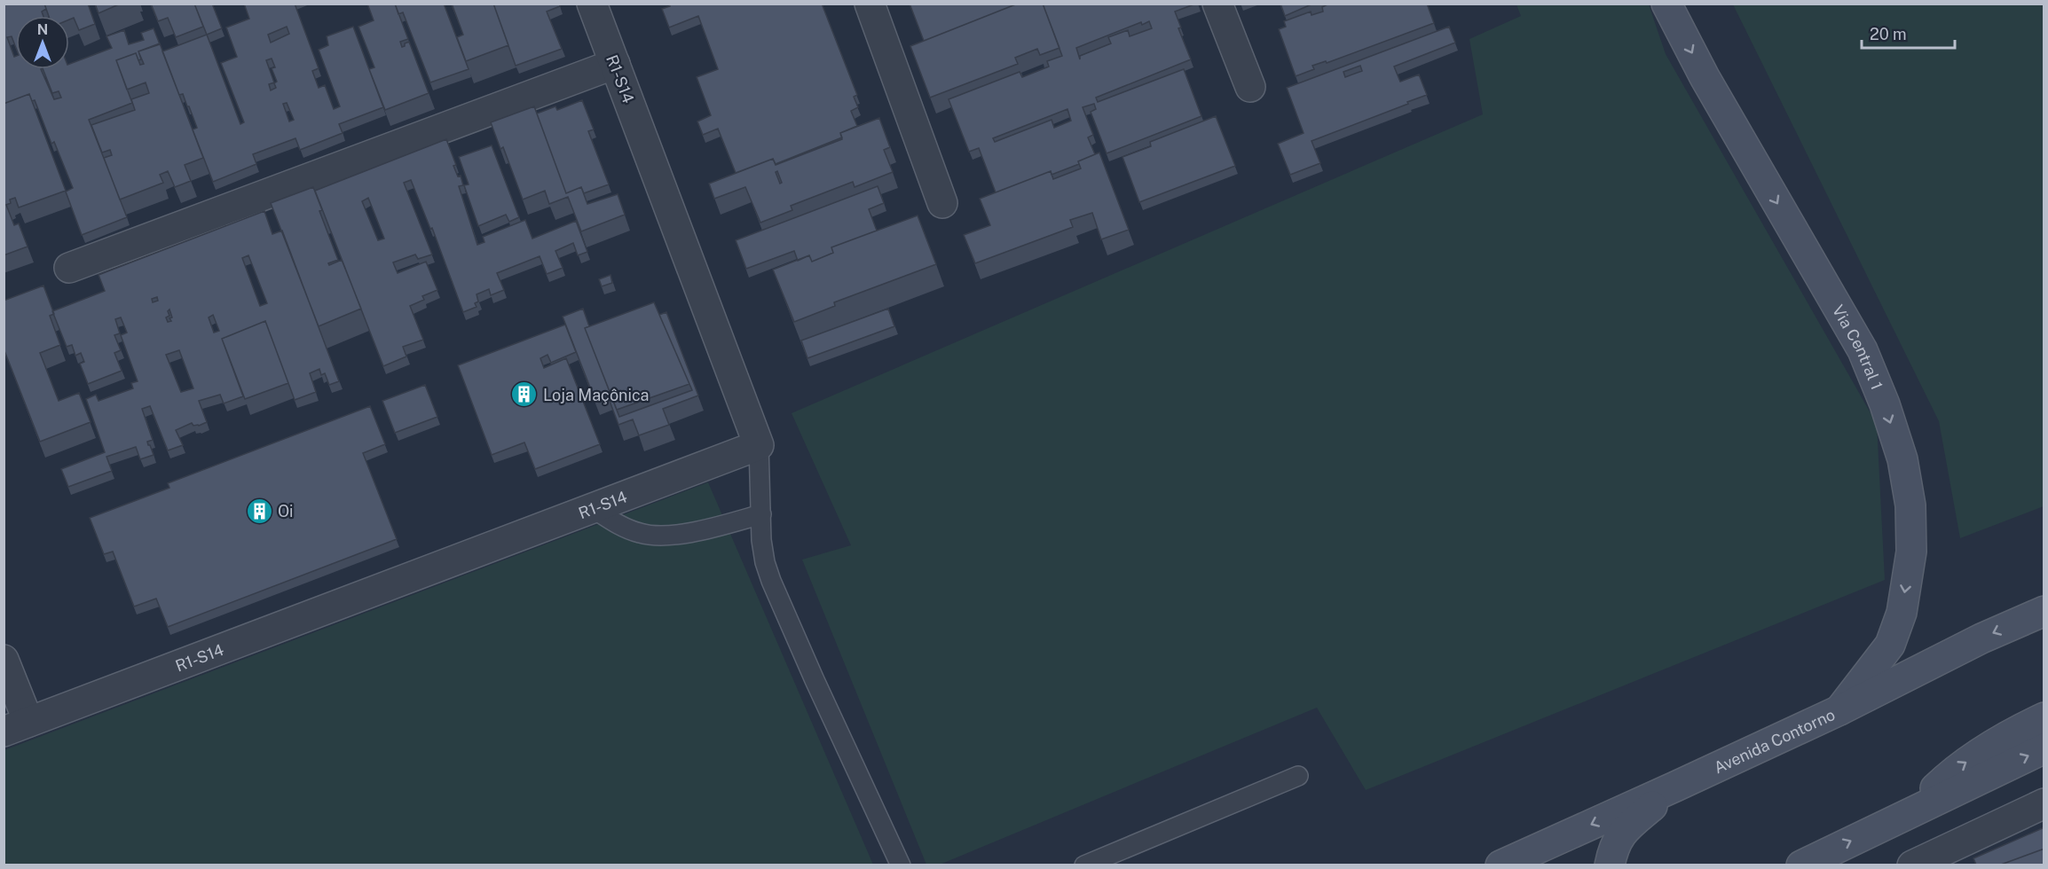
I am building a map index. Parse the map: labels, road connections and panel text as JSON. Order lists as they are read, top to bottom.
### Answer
{
  "streets": {
    "main road": ["Via Central 1", "Avenida Contorno"],
    "street": ["R1-S14"]
  },
  "crossings": [
    ["Via Central 1", "Avenida Contorno"]
  ],
  "one_way": ["Via Central 1"],
  "places": {
    "building": ["Loja Maçônica", "Oi"]
  },
  "scale_bar": "20 m",
  "north": "top"
}
